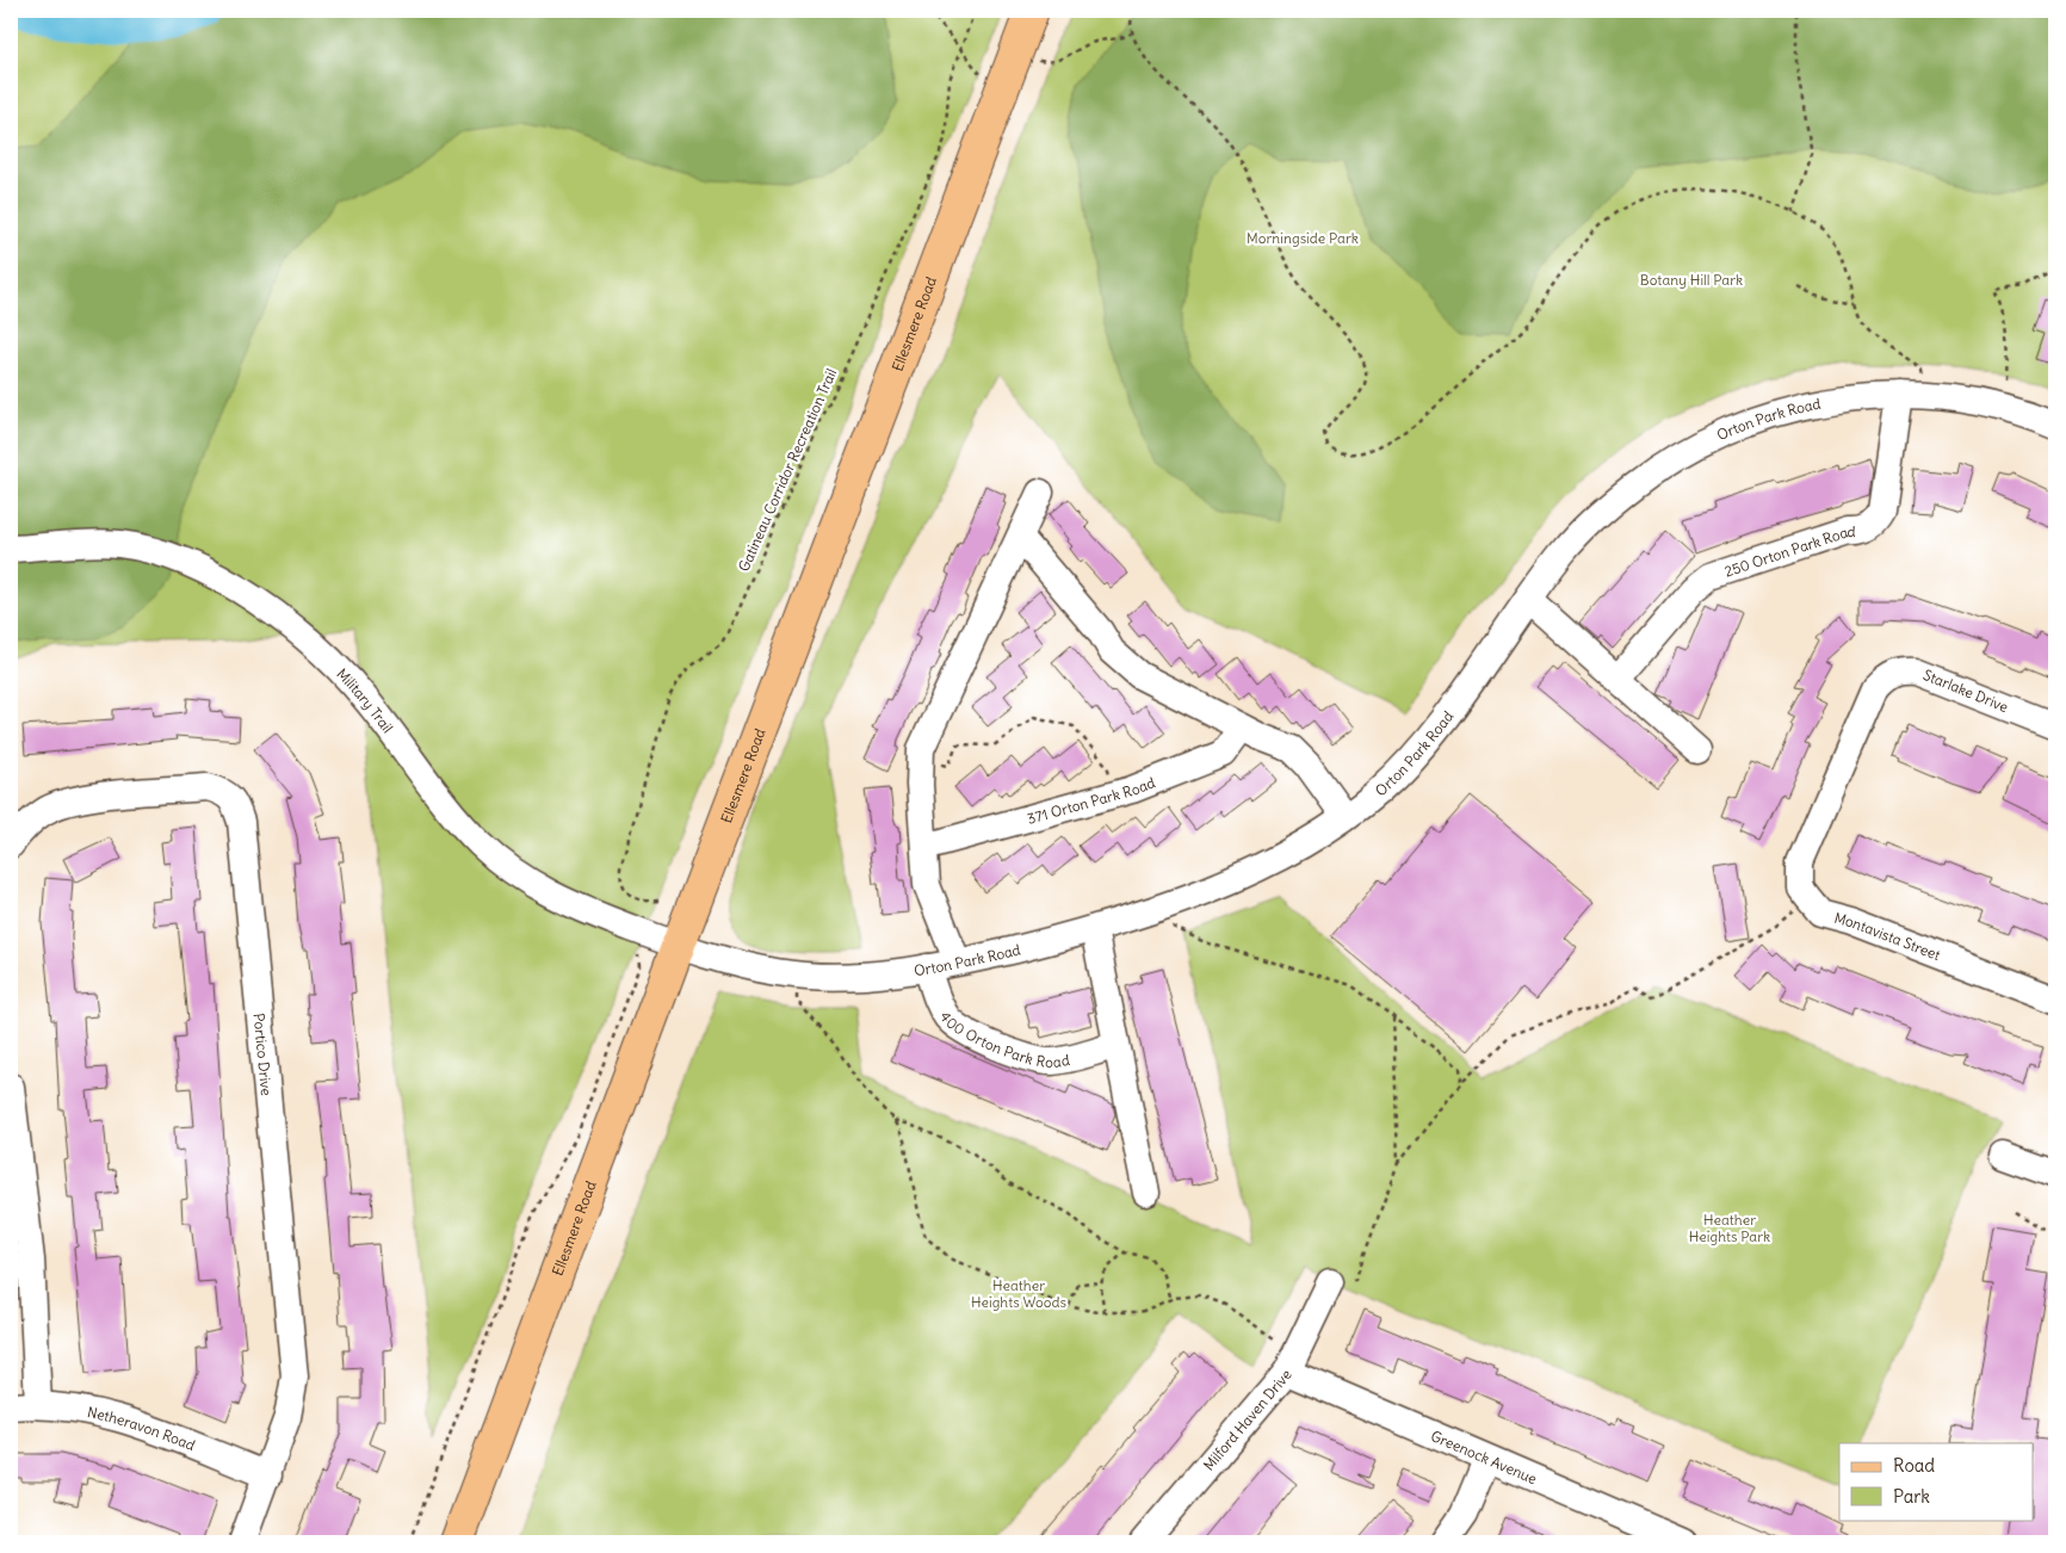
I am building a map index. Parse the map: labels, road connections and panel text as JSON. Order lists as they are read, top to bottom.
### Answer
{
  "streets": {
    "main road": ["Ellesmere Road"],
    "street": [
      "Orton Park Road",
      "250 Orton Park Road",
      "Starlake Drive",
      "Military Trail",
      "371 Orton Park Road",
      "Montavista Street",
      "400 Orton Park Road",
      "Portico Drive",
      "Milford Haven Drive",
      "Netheravon Road",
      "Greenock Avenue"
    ],
    "path": ["Gatineau Corridor Recreation Trail"]
  },
  "crossings": [
    ["Ellesmere Road", "Orton Park Road"],
    ["Ellesmere Road", "Military Trail"],
    ["Orton Park Road", "250 Orton Park Road"],
    ["Orton Park Road", "Military Trail"],
    ["Orton Park Road", "400 Orton Park Road"],
    ["Starlake Drive", "Montavista Street"],
    ["Portico Drive", "Netheravon Road"],
    ["Milford Haven Drive", "Greenock Avenue"]
  ],
  "parks": [
    "Morningside Park",
    "Botany Hill Park",
    "Heather Heights Park",
    "Heather Heights Woods"
  ],
  "legend": ["Road", "Park"]
}
